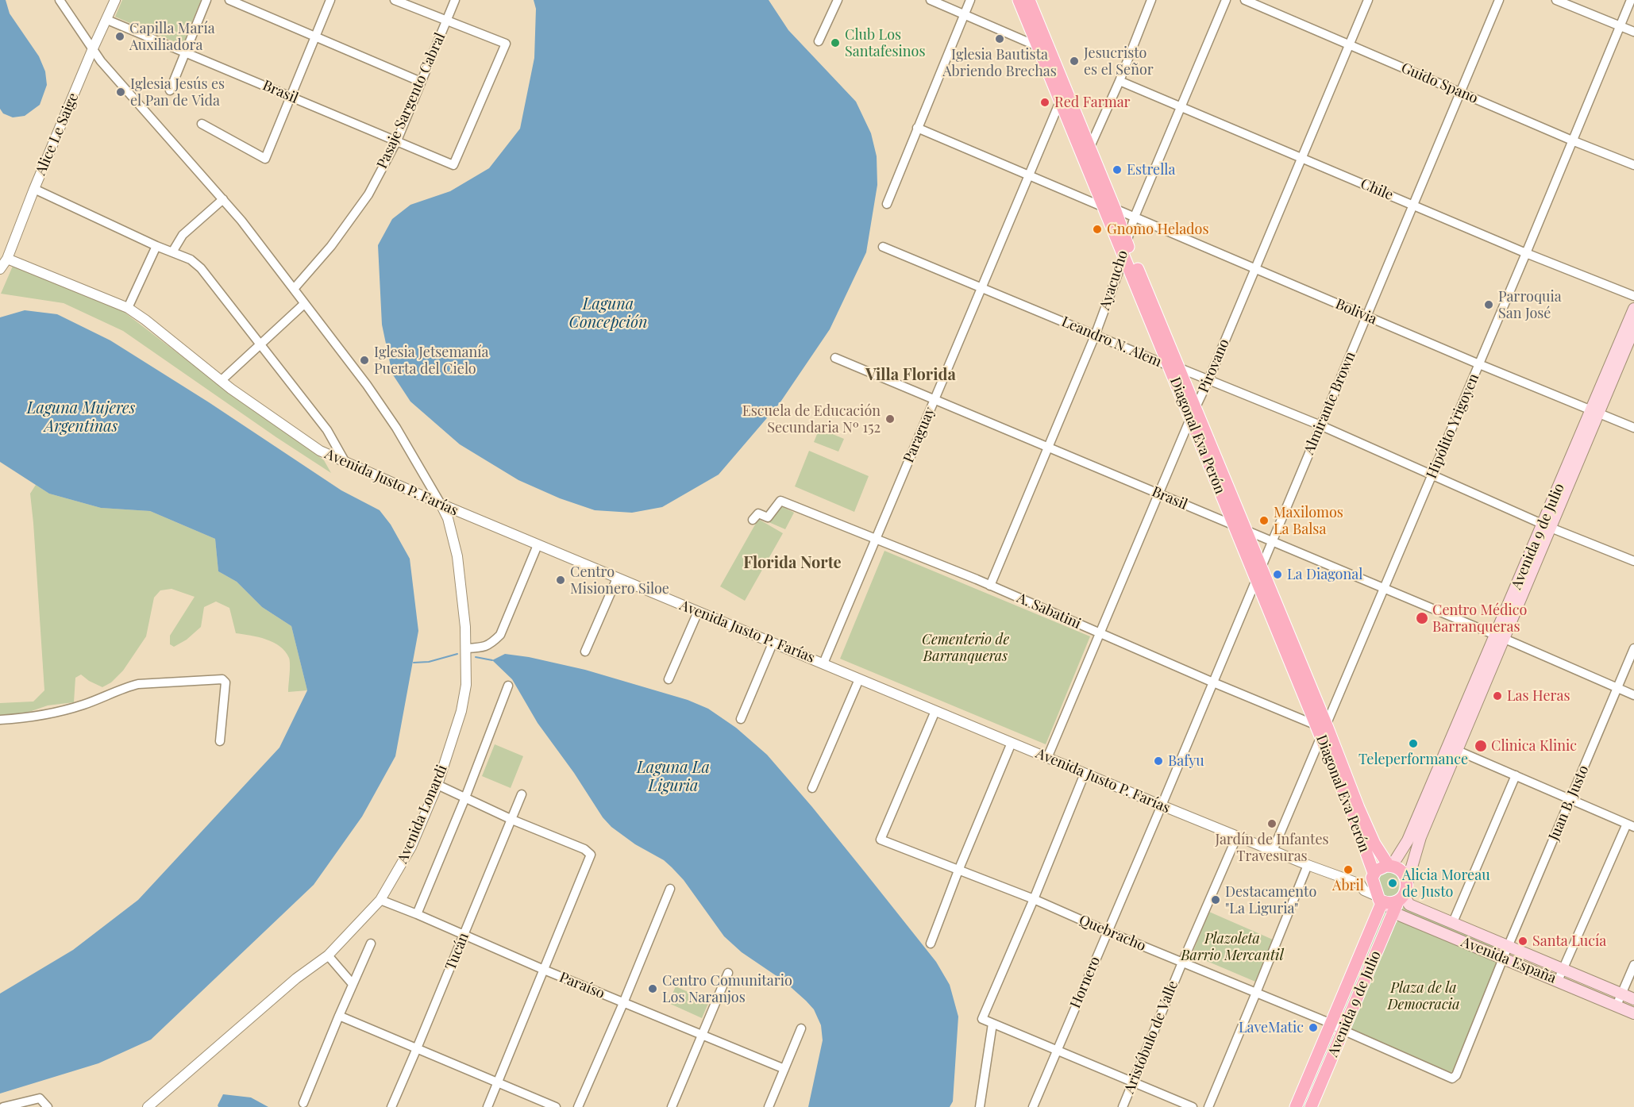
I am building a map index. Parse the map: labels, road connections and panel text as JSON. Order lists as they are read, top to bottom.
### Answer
{
  "streets": {
    "main road": ["Diagonal Eva Perón", "Avenida 9 de Julio", "Avenida España"],
    "street": [
      "Guido Spano",
      "Brasil",
      "Pasaje Sargento Cabral",
      "Alice Le Saige",
      "Chile",
      "Ayacucho",
      "Bolivia",
      "Leandro N. Alem",
      "Pirovano",
      "Almirante Brown",
      "Hipólito Yrigoyen",
      "Paraguay",
      "Avenida Justo P. Farías",
      "A. Sabatini",
      "Juan B. Justo",
      "Avenida Lonardi",
      "Quebracho",
      "Tucán",
      "Hornero",
      "Paraíso",
      "Aristóbulo de Valle"
    ]
  },
  "crossings": [
    ["Guido Spano", "Pirovano"],
    ["Guido Spano", "Almirante Brown"],
    ["Guido Spano", "Hipólito Yrigoyen"],
    ["Brasil", "Pasaje Sargento Cabral"],
    ["Brasil", "Alice Le Saige"],
    ["Brasil", "Ayacucho"],
    ["Brasil", "Pirovano"],
    ["Brasil", "Almirante Brown"],
    ["Brasil", "Hipólito Yrigoyen"],
    ["Brasil", "Paraguay"],
    ["Brasil", "Diagonal Eva Perón"],
    ["Brasil", "Avenida 9 de Julio"],
    ["Brasil", "Juan B. Justo"],
    ["Alice Le Saige", "Avenida Justo P. Farías"],
    ["Chile", "Ayacucho"],
    ["Chile", "Pirovano"],
    ["Chile", "Almirante Brown"],
    ["Chile", "Hipólito Yrigoyen"],
    ["Ayacucho", "Bolivia"],
    ["Ayacucho", "Leandro N. Alem"],
    ["Ayacucho", "Diagonal Eva Perón"],
    ["Ayacucho", "A. Sabatini"],
    ["Bolivia", "Pirovano"],
    ["Bolivia", "Almirante Brown"],
    ["Bolivia", "Hipólito Yrigoyen"],
    ["Bolivia", "Paraguay"],
    ["Bolivia", "Diagonal Eva Perón"],
    ["Bolivia", "Avenida 9 de Julio"],
    ["Leandro N. Alem", "Pirovano"],
    ["Leandro N. Alem", "Almirante Brown"],
    ["Leandro N. Alem", "Hipólito Yrigoyen"],
    ["Leandro N. Alem", "Paraguay"],
    ["Leandro N. Alem", "Diagonal Eva Perón"],
    ["Leandro N. Alem", "Avenida 9 de Julio"],
    ["Pirovano", "Diagonal Eva Perón"],
    ["Pirovano", "Avenida Justo P. Farías"],
    ["Pirovano", "A. Sabatini"],
    ["Almirante Brown", "Diagonal Eva Perón"],
    ["Almirante Brown", "Avenida Justo P. Farías"],
    ["Almirante Brown", "A. Sabatini"],
    ["Almirante Brown", "Hornero"],
    ["Hipólito Yrigoyen", "Diagonal Eva Perón"],
    ["Hipólito Yrigoyen", "A. Sabatini"],
    ["Paraguay", "Diagonal Eva Perón"],
    ["Paraguay", "Avenida Justo P. Farías"],
    ["Paraguay", "A. Sabatini"],
    ["Diagonal Eva Perón", "Avenida Justo P. Farías"],
    ["Diagonal Eva Perón", "Avenida 9 de Julio"],
    ["Diagonal Eva Perón", "A. Sabatini"],
    ["Diagonal Eva Perón", "Avenida España"],
    ["Avenida Justo P. Farías", "Avenida 9 de Julio"],
    ["Avenida Justo P. Farías", "Avenida Lonardi"],
    ["Avenida Justo P. Farías", "Quebracho"],
    ["Avenida Justo P. Farías", "Avenida España"],
    ["Avenida Justo P. Farías", "Hornero"],
    ["Avenida Justo P. Farías", "Aristóbulo de Valle"],
    ["Avenida 9 de Julio", "Juan B. Justo"],
    ["Avenida 9 de Julio", "Quebracho"],
    ["Avenida 9 de Julio", "Avenida España"],
    ["Juan B. Justo", "Quebracho"],
    ["Juan B. Justo", "Avenida España"],
    ["Avenida Lonardi", "Paraíso"],
    ["Quebracho", "Hornero"],
    ["Quebracho", "Aristóbulo de Valle"],
    ["Tucán", "Paraíso"]
  ],
  "districts": ["Villa Florida", "Florida Norte"],
  "water": ["Laguna Concepción", "Laguna Mujeres Argentinas", "Laguna La Liguria"],
  "parks": ["Cementerio de Barranqueras", "Plazoleta Barrio Mercantil", "Plaza de la Democracia"],
  "places": [
    "Capilla María Auxiliadora",
    "Iglesia Bautista Abriendo Brechas",
    "Club Los Santafesinos",
    "Jesucristo es el Señor",
    "Iglesia Jesús es el Pan de Vida",
    "Red Farmar",
    "Estrella",
    "Gnomo Helados",
    "Parroquia San José",
    "Iglesia Jetsemanía Puerta del Cielo",
    "Escuela de Educación Secundaria Nº 152",
    "Maxilomos La Balsa",
    "La Diagonal",
    "Centro Misionero Siloe",
    "Centro Médico Barranqueras",
    "Las Heras",
    "Teleperformance",
    "Clinica Klinic",
    "Bafyu",
    "Jardín de Infantes Travesuras",
    "Abril",
    "Alicia Moreau de Justo",
    "Destacamento \"La Liguria\"",
    "Santa Lucía",
    "Centro Comunitario Los Naranjos",
    "LaveMatic"
  ]
}
